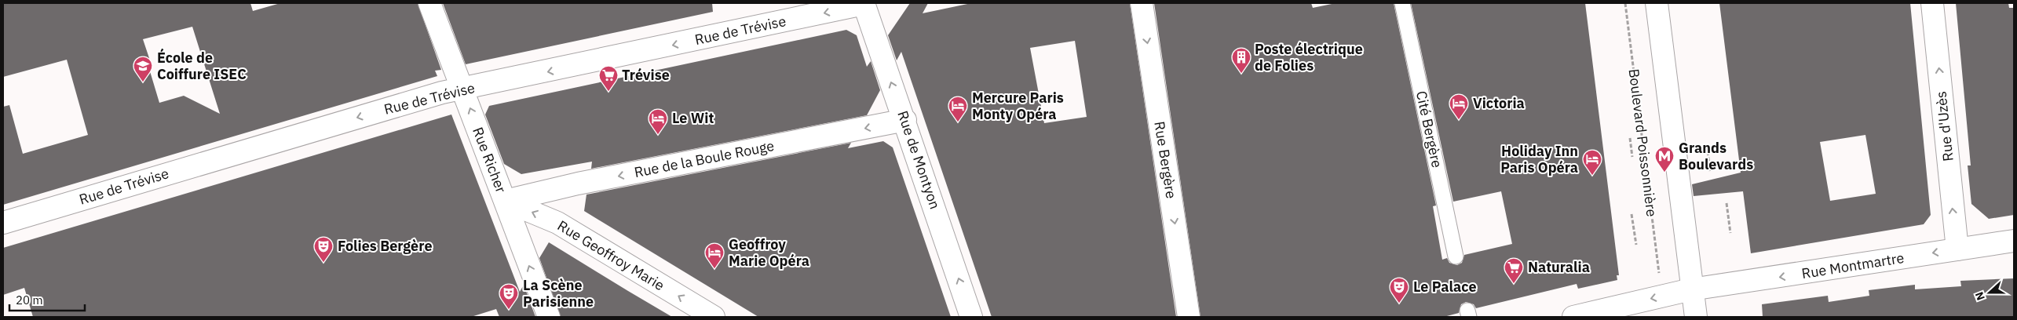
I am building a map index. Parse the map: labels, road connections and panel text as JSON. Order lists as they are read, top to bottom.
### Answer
{
  "streets": {
    "street": [
      "Rue de Trévise",
      "Rue d'Uzès",
      "Rue de la Boule Rouge",
      "Rue Richer",
      "Rue de Montyon",
      "Rue Bergère",
      "Rue Geoffroy Marie",
      "Rue Montmartre"
    ],
    "lane": ["Cité Bergère"],
    "path": ["Boulevard Poissonnière"]
  },
  "crossings": [
    ["Rue de Trévise", "Rue Richer"],
    ["Rue de Trévise", "Rue de Montyon"],
    ["Rue d'Uzès", "Rue Montmartre"],
    ["Rue de la Boule Rouge", "Rue Richer"],
    ["Rue de la Boule Rouge", "Rue de Montyon"],
    ["Rue de la Boule Rouge", "Rue Geoffroy Marie"],
    ["Rue Richer", "Rue Geoffroy Marie"]
  ],
  "one_way": [
    "Rue de Trévise",
    "Rue d'Uzès",
    "Rue de la Boule Rouge",
    "Rue Richer",
    "Rue de Montyon",
    "Rue Bergère",
    "Rue Geoffroy Marie",
    "Rue Montmartre"
  ],
  "places": {
    "building": ["Poste électrique de Folies"],
    "school or university": ["École de Coiffure ISEC"],
    "supermarket": ["Trévise", "Naturalia"],
    "hotel": [
      "Victoria",
      "Mercure Paris Monty Opéra",
      "Le Wit",
      "Holiday Inn Paris Opéra",
      "Geoffroy Marie Opéra"
    ],
    "metro station": ["Grands Boulevards"],
    "theatre": ["Folies Bergère", "Le Palace", "La Scène Parisienne"]
  },
  "scale_bar": "20 m",
  "north": "left"
}
